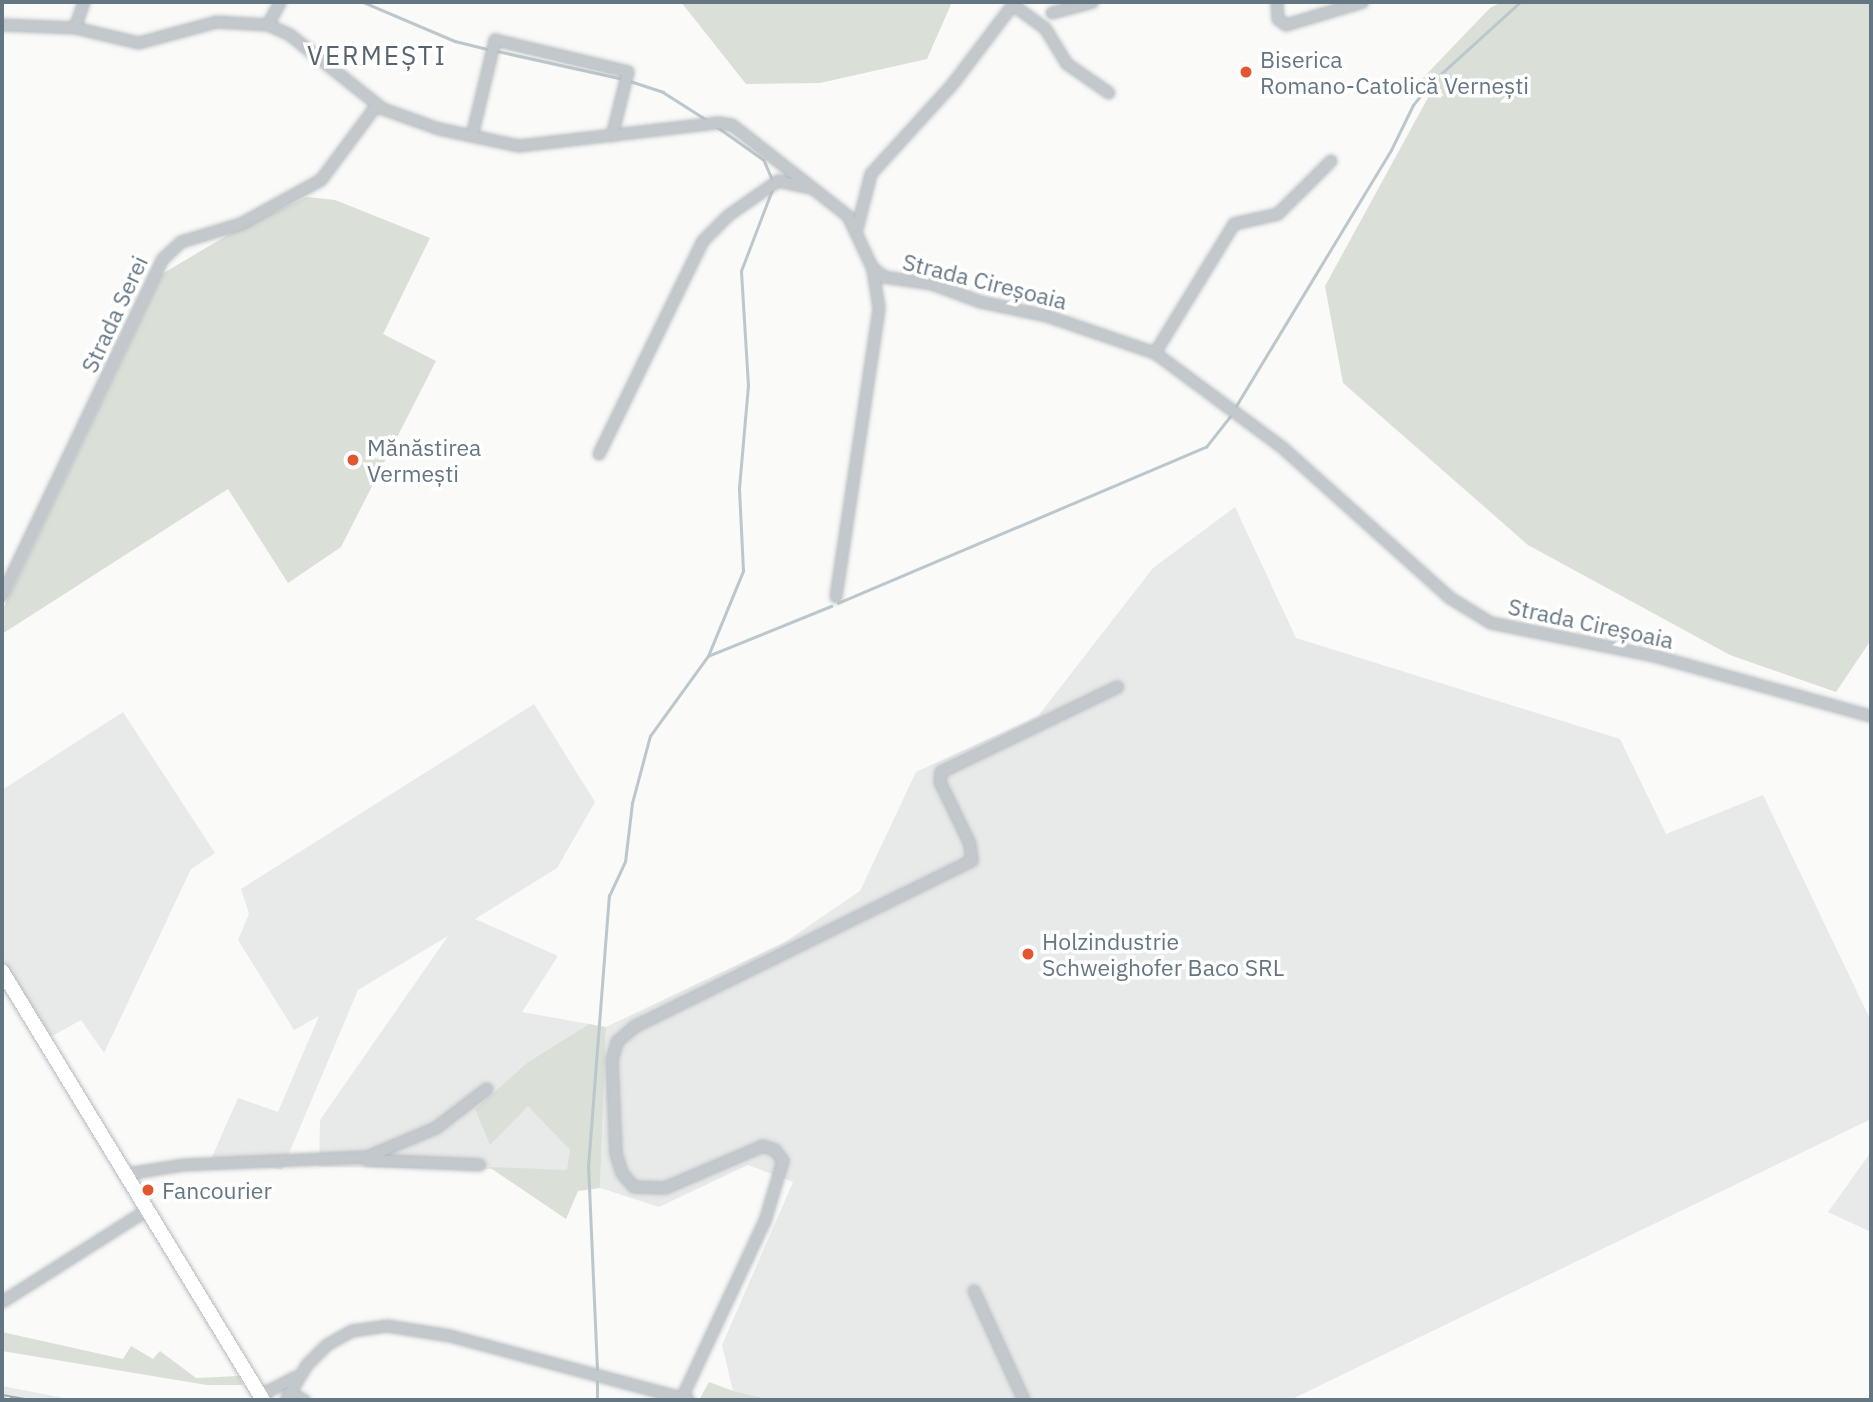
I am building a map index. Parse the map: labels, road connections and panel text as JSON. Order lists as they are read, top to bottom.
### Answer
{
  "streets": {
    "street": ["Strada Cireșoaia", "Strada Serei"]
  },
  "crossings": [
    ["Strada Cireșoaia", "Strada Serei"]
  ],
  "districts": ["VERMEȘTI"],
  "places": [
    "Biserica Romano-Catolică Vernești",
    "Mănăstirea Vermești",
    "Holzindustrie Schweighofer Baco SRL",
    "Fancourier"
  ]
}
